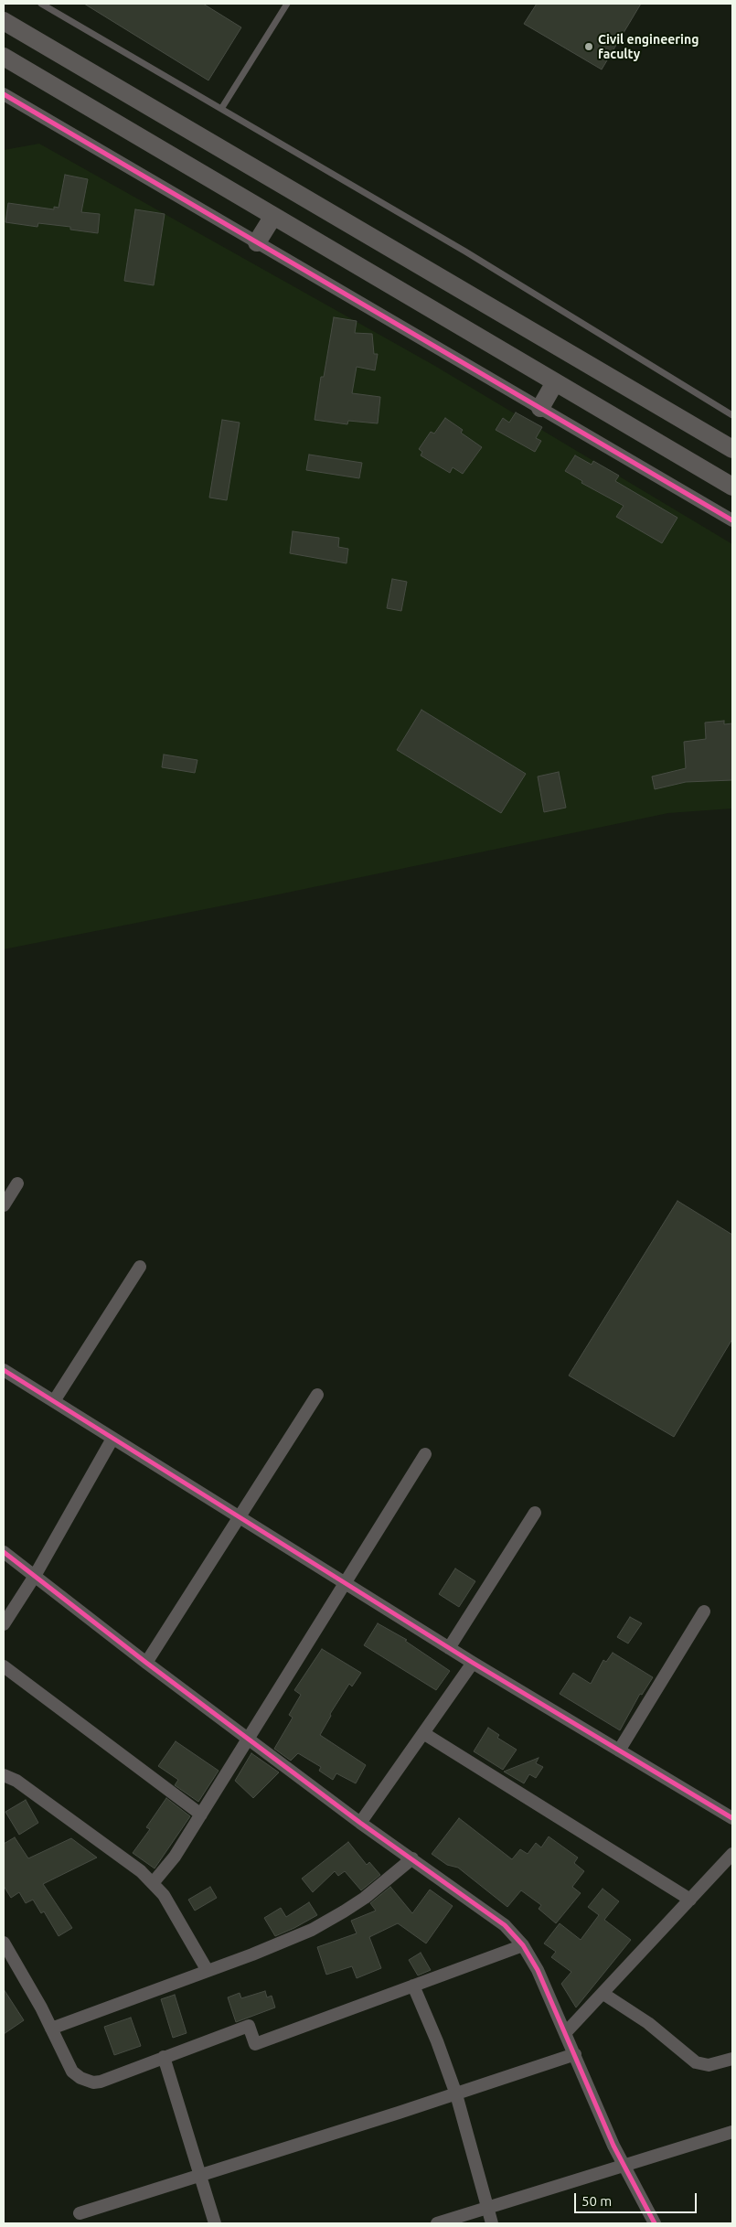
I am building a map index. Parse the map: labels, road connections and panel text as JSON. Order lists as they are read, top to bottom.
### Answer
{
  "places": ["Civil engineering faculty"],
  "scale_bar": "50 m"
}
